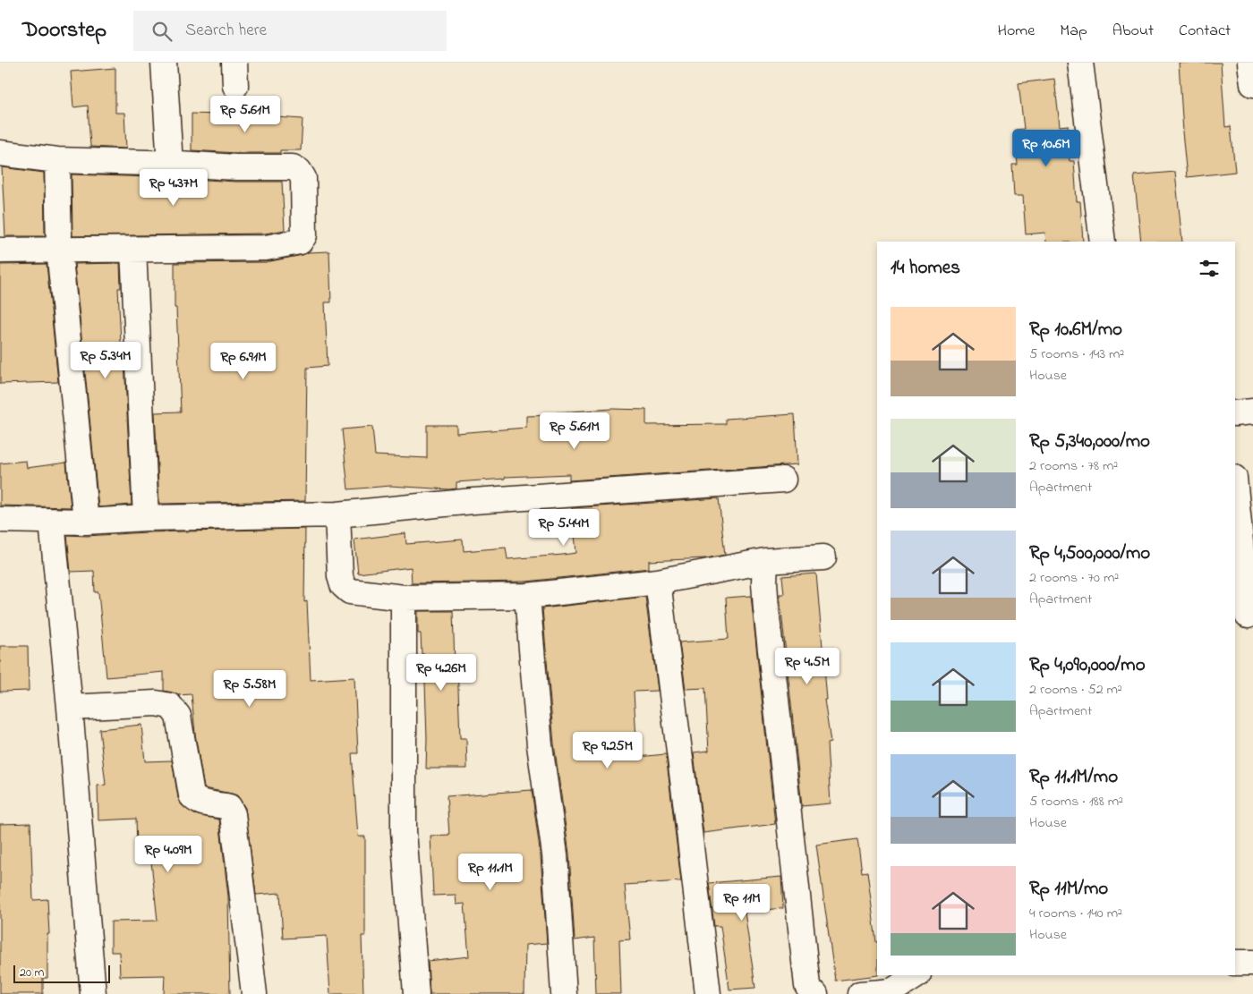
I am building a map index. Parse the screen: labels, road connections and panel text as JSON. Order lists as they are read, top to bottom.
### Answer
{
  "scale_bar": "20 m",
  "page": {
    "header": "Doorstep",
    "search": "Search here",
    "nav": [
      "Home",
      "Map",
      "About",
      "Contact"
    ],
    "price": [
      "Rp 5.61M",
      "Rp 10.6M",
      "Rp 4.37M",
      "Rp 5.34M",
      "Rp 6.91M",
      "Rp 5.61M",
      "Rp 5.44M",
      "Rp 4.5M",
      "Rp 4.26M",
      "Rp 5.58M",
      "Rp 9.25M",
      "Rp 4.09M",
      "Rp 11.1M",
      "Rp 11M"
    ],
    "heading": "14 homes",
    "list": [
      {
        "name": "Rp 10.6M/mo",
        "note": "5 rooms · 143 m² · House"
      },
      {
        "name": "Rp 5,340,000/mo",
        "note": "2 rooms · 78 m² · Apartment"
      },
      {
        "name": "Rp 4,500,000/mo",
        "note": "2 rooms · 70 m² · Apartment"
      },
      {
        "name": "Rp 4,090,000/mo",
        "note": "2 rooms · 52 m² · Apartment"
      },
      {
        "name": "Rp 11.1M/mo",
        "note": "5 rooms · 188 m² · House"
      },
      {
        "name": "Rp 11M/mo",
        "note": "4 rooms · 140 m² · House"
      }
    ],
    "scale": "20 m"
  }
}
